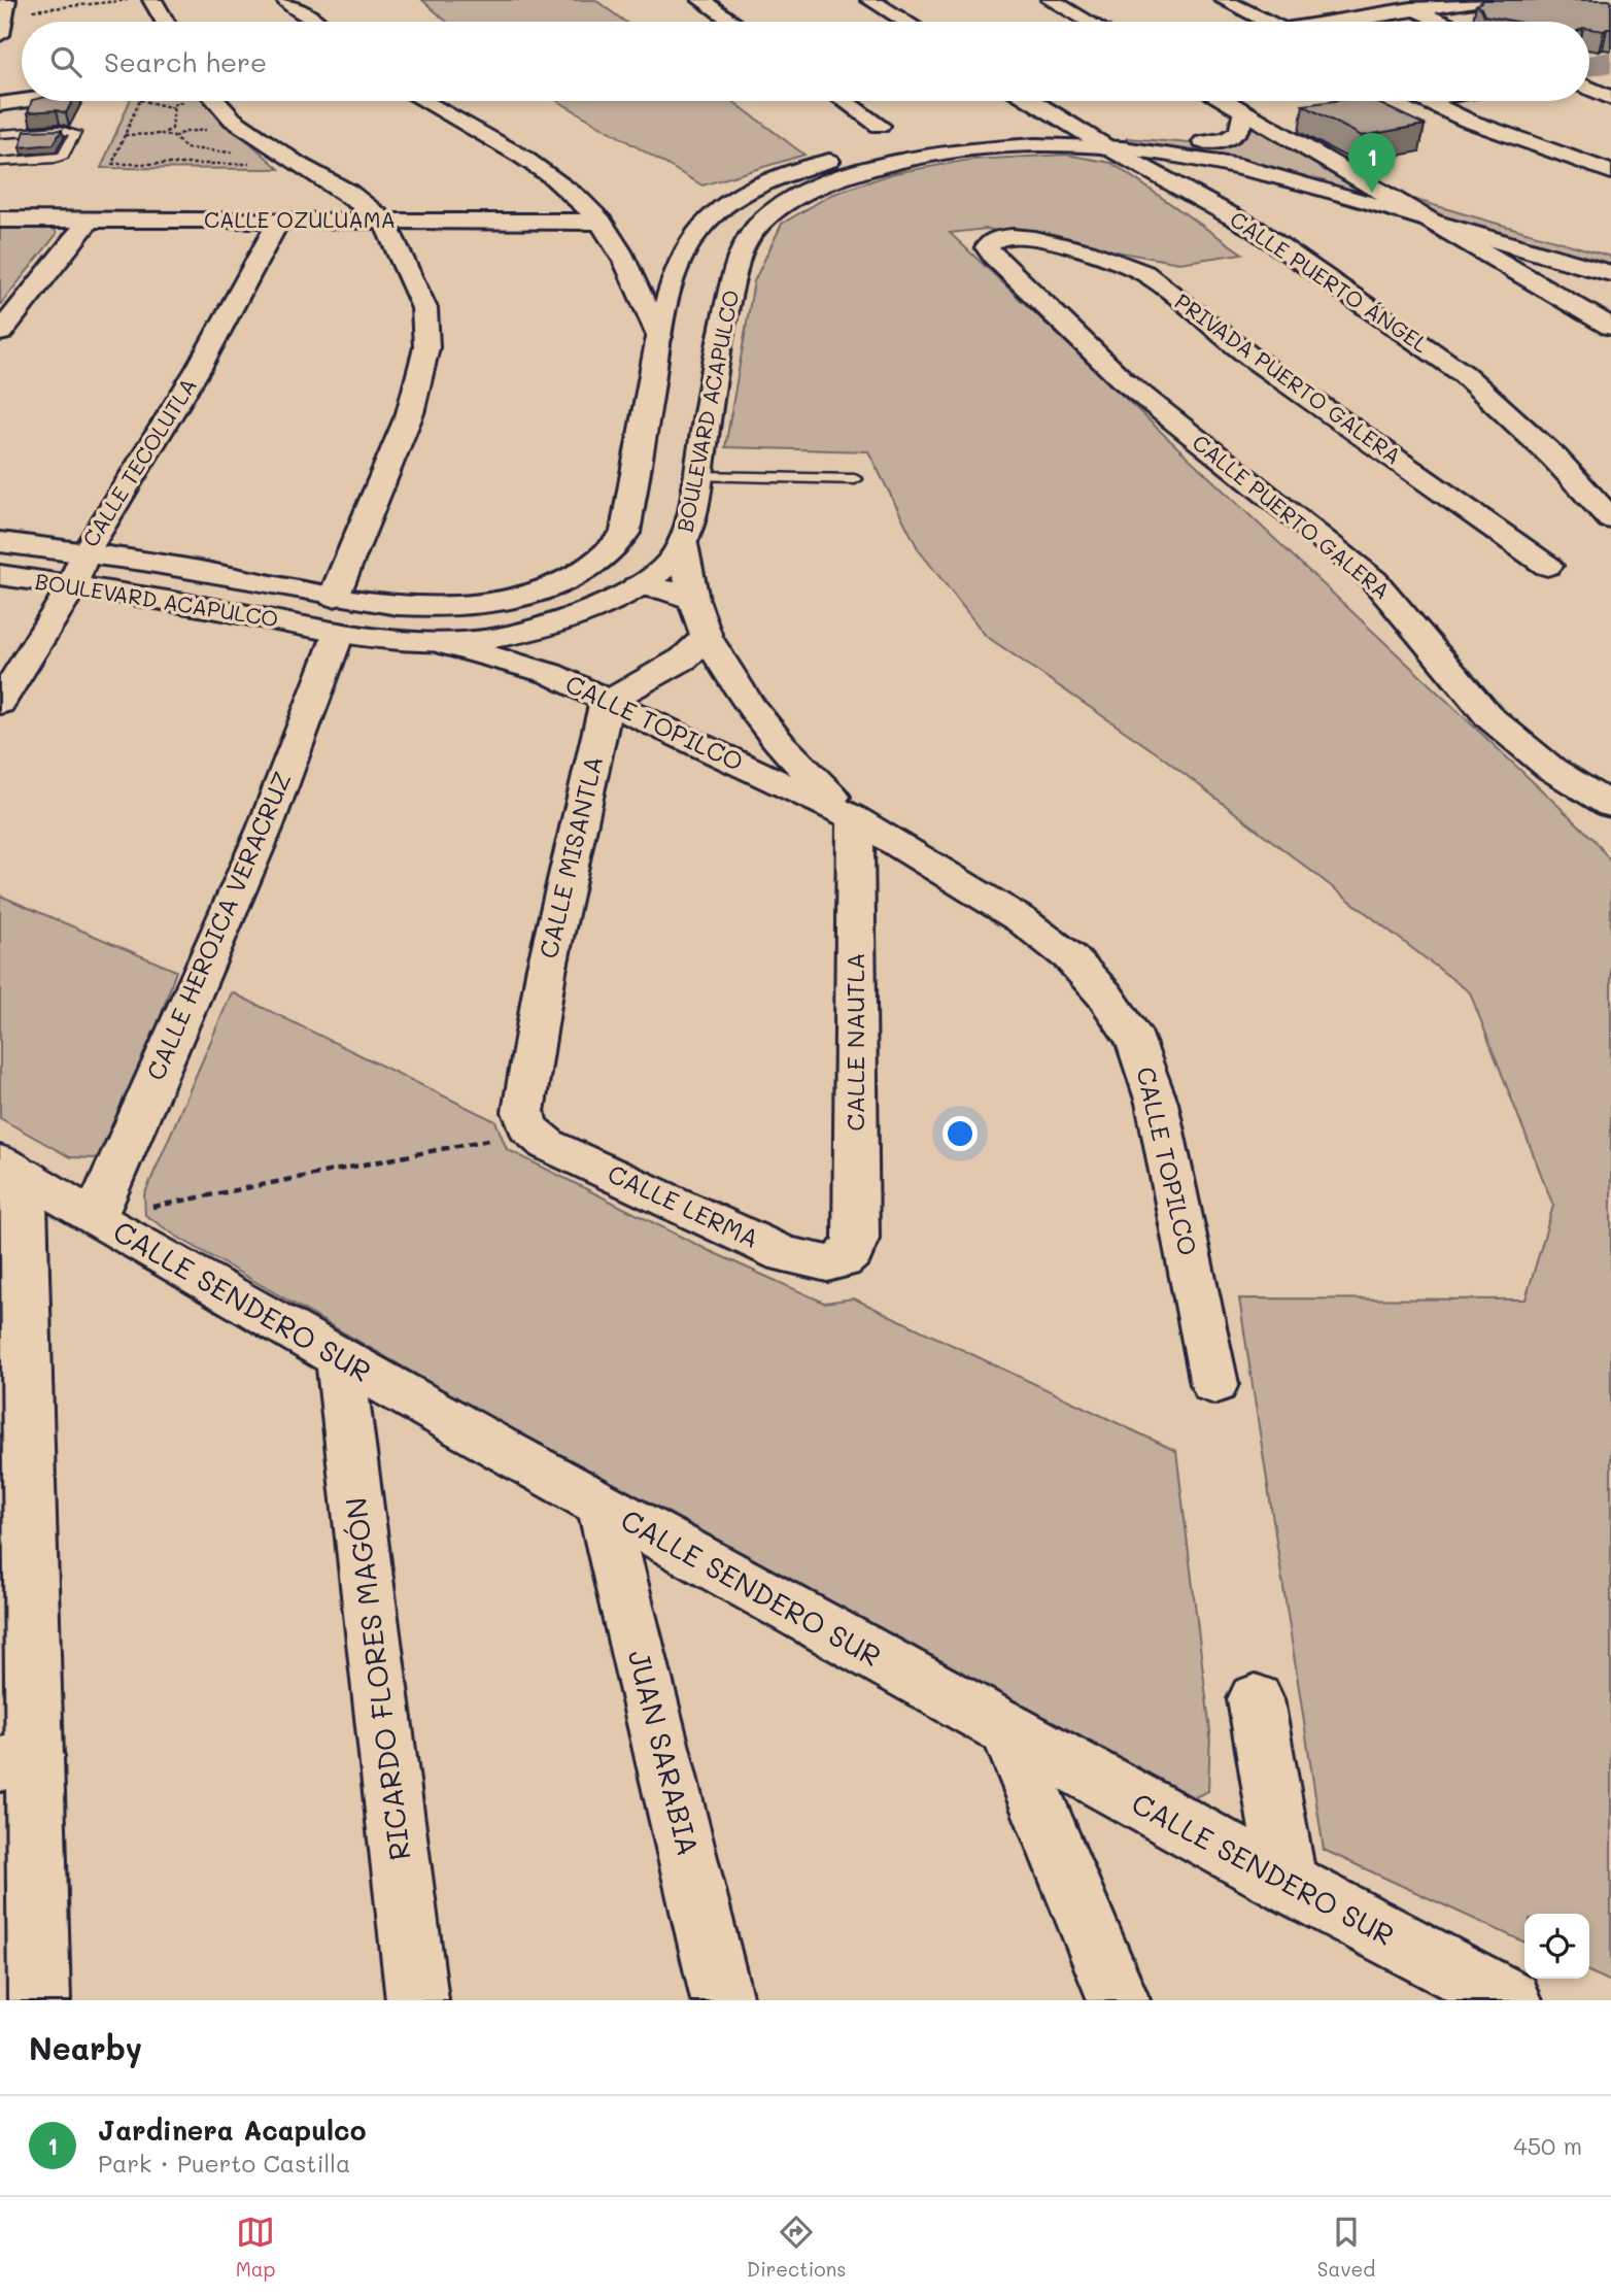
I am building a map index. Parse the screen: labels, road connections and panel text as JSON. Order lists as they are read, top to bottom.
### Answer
{
  "streets": {
    "main road": [
      "CALLE OZULUAMA",
      "CALLE PUERTO ÁNGEL",
      "PRIVADA PUERTO GALERA",
      "BOULEVARD ACAPULCO",
      "CALLE TECOLUTLA",
      "CALLE PUERTO GALERA",
      "CALLE TOPILCO",
      "CALLE MISANTLA",
      "CALLE HEROICA VERACRUZ",
      "CALLE NAUTLA",
      "CALLE LERMA",
      "CALLE SENDERO SUR",
      "RICARDO FLORES MAGÓN",
      "JUAN SARABIA"
    ]
  },
  "crossings": [
    ["CALLE OZULUAMA", "CALLE TECOLUTLA"],
    ["CALLE OZULUAMA", "CALLE HEROICA VERACRUZ"],
    ["PRIVADA PUERTO GALERA", "CALLE PUERTO GALERA"],
    ["BOULEVARD ACAPULCO", "CALLE TECOLUTLA"],
    ["BOULEVARD ACAPULCO", "CALLE TOPILCO"],
    ["BOULEVARD ACAPULCO", "CALLE HEROICA VERACRUZ"],
    ["CALLE TOPILCO", "CALLE MISANTLA"],
    ["CALLE TOPILCO", "CALLE NAUTLA"],
    ["CALLE MISANTLA", "CALLE LERMA"],
    ["CALLE HEROICA VERACRUZ", "CALLE SENDERO SUR"],
    ["CALLE NAUTLA", "CALLE LERMA"],
    ["CALLE SENDERO SUR", "RICARDO FLORES MAGÓN"],
    ["CALLE SENDERO SUR", "JUAN SARABIA"]
  ],
  "page": {
    "search": "Search here",
    "pins": "1",
    "heading": "Nearby",
    "list": [
      {
        "mark": "1",
        "name": "Jardinera Acapulco",
        "note": "Park · Puerto Castilla",
        "value": "450 m"
      }
    ],
    "nav": ["Map", "Directions", "Saved"]
  }
}
